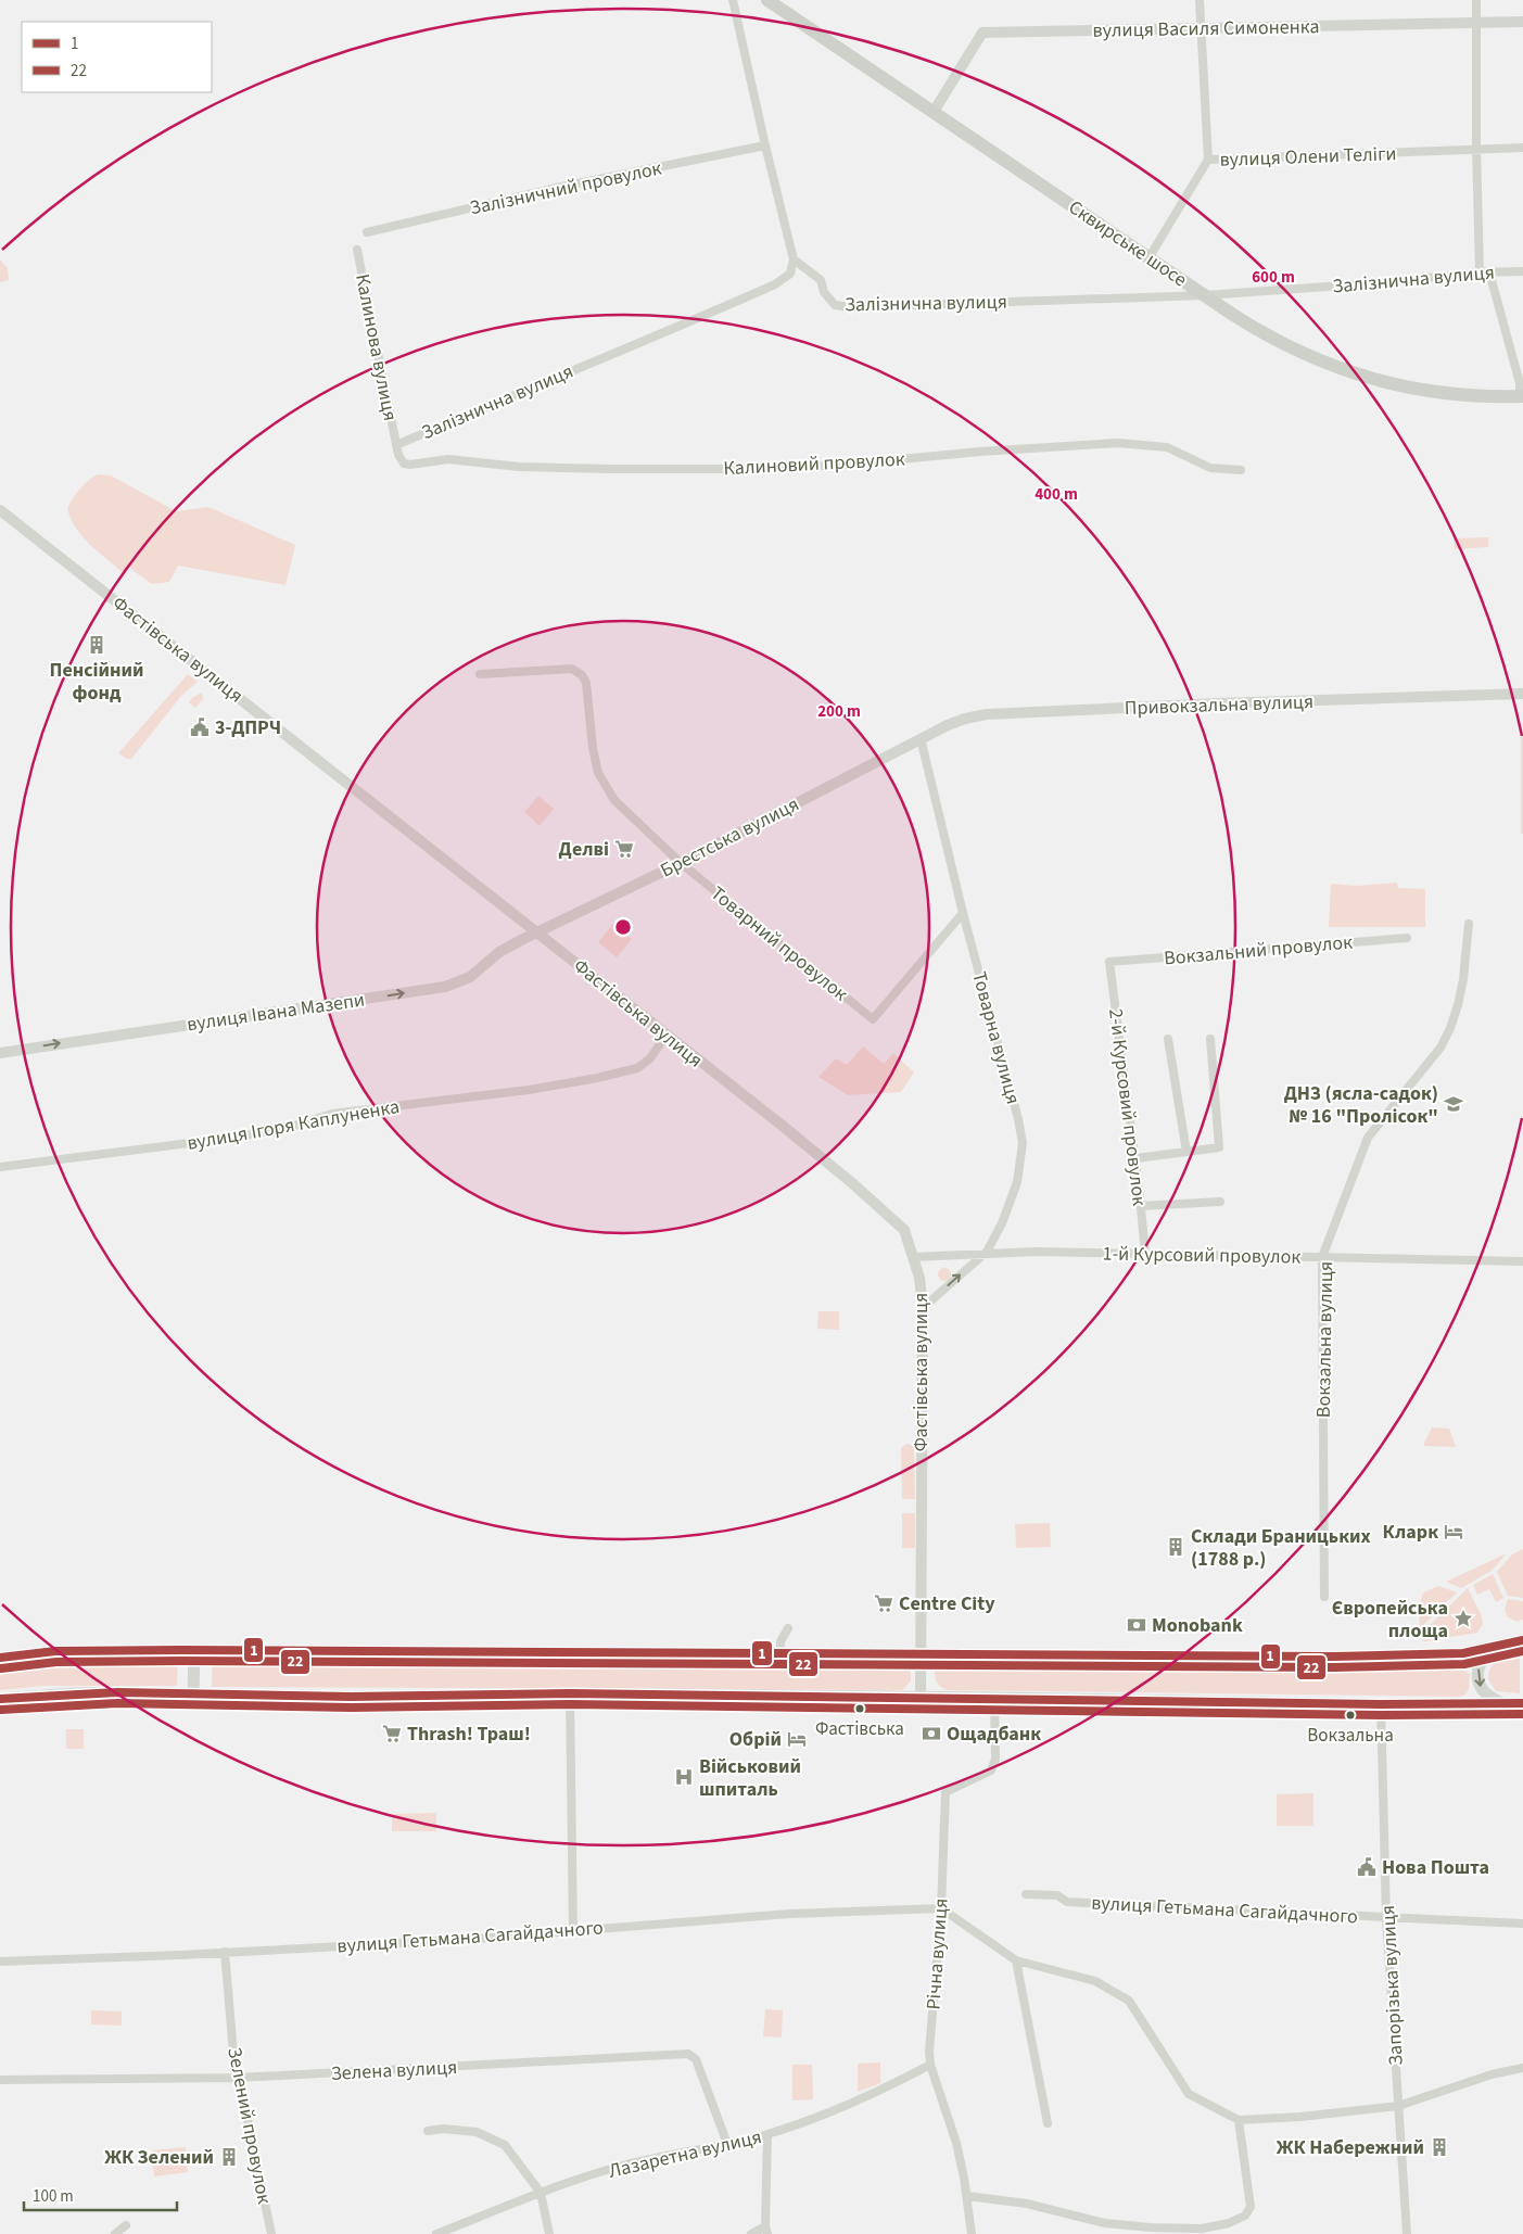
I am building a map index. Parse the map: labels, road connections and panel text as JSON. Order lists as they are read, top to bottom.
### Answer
{
  "streets": {
    "main road": ["Сквирське шосе"],
    "street": [
      "вулиця Василя Симоненка",
      "вулиця Олени Теліги",
      "Залізничний провулок",
      "Залізнична вулиця",
      "Калинова вулиця",
      "Калиновий провулок",
      "Фастівська вулиця",
      "Привокзальна вулиця",
      "Брестська вулиця",
      "Товарний провулок",
      "Вокзальний провулок",
      "вулиця Івана Мазепи",
      "Товарна вулиця",
      "2-й Курсовий провулок",
      "вулиця Ігоря Каплуненка",
      "1-й Курсовий провулок",
      "Вокзальна вулиця",
      "вулиця Гетьмана Сагайдачного",
      "Річна вулиця",
      "Запорізька вулиця",
      "Зелена вулиця",
      "Зелений провулок",
      "Лазаретна вулиця"
    ]
  },
  "crossings": [
    ["вулиця Василя Симоненка", "Сквирське шосе"],
    ["вулиця Олени Теліги", "Сквирське шосе"],
    ["Сквирське шосе", "Залізнична вулиця"],
    ["Залізнична вулиця", "Калинова вулиця"],
    ["Залізнична вулиця", "Калиновий провулок"],
    ["Калинова вулиця", "Калиновий провулок"],
    ["Фастівська вулиця", "Брестська вулиця"],
    ["Фастівська вулиця", "вулиця Івана Мазепи"],
    ["Фастівська вулиця", "Товарна вулиця"],
    ["Фастівська вулиця", "вулиця Ігоря Каплуненка"],
    ["Фастівська вулиця", "1-й Курсовий провулок"],
    ["Привокзальна вулиця", "Брестська вулиця"],
    ["Привокзальна вулиця", "Товарна вулиця"],
    ["Брестська вулиця", "Товарний провулок"],
    ["Брестська вулиця", "вулиця Івана Мазепи"],
    ["Брестська вулиця", "Товарна вулиця"],
    ["Товарний провулок", "Товарна вулиця"],
    ["Вокзальний провулок", "2-й Курсовий провулок"],
    ["Товарна вулиця", "1-й Курсовий провулок"],
    ["2-й Курсовий провулок", "1-й Курсовий провулок"],
    ["1-й Курсовий провулок", "Вокзальна вулиця"],
    ["вулиця Гетьмана Сагайдачного", "Річна вулиця"],
    ["вулиця Гетьмана Сагайдачного", "Запорізька вулиця"],
    ["вулиця Гетьмана Сагайдачного", "Зелений провулок"],
    ["Річна вулиця", "Лазаретна вулиця"],
    ["Зелена вулиця", "Зелений провулок"],
    ["Зелена вулиця", "Лазаретна вулиця"]
  ],
  "one_way": ["вулиця Івана Мазепи"],
  "places": {
    "building": [
      "Пенсійний фонд",
      "Склади Браницьких (1788 р.)",
      "ЖК Набережний",
      "ЖК Зелений"
    ],
    "public building": ["3-ДПРЧ", "Нова Пошта"],
    "supermarket": ["Делві", "Centre City", "Thrash! Траш!"],
    "school or university": ["ДНЗ (ясла-садок) № 16 \"Пролісок\""],
    "hotel": ["Кларк", "Обрій"],
    "place": ["Європейська площа"],
    "bank": ["Monobank", "Ощадбанк"],
    "other": ["Фастівська", "Вокзальна"],
    "hospital": ["Військовий шпиталь"]
  },
  "lines": ["transit line 1", "transit line 22"],
  "legend": ["1", "22"],
  "scale_bar": "100 m",
  "rings": ["600 m", "400 m", "200 m"]
}
